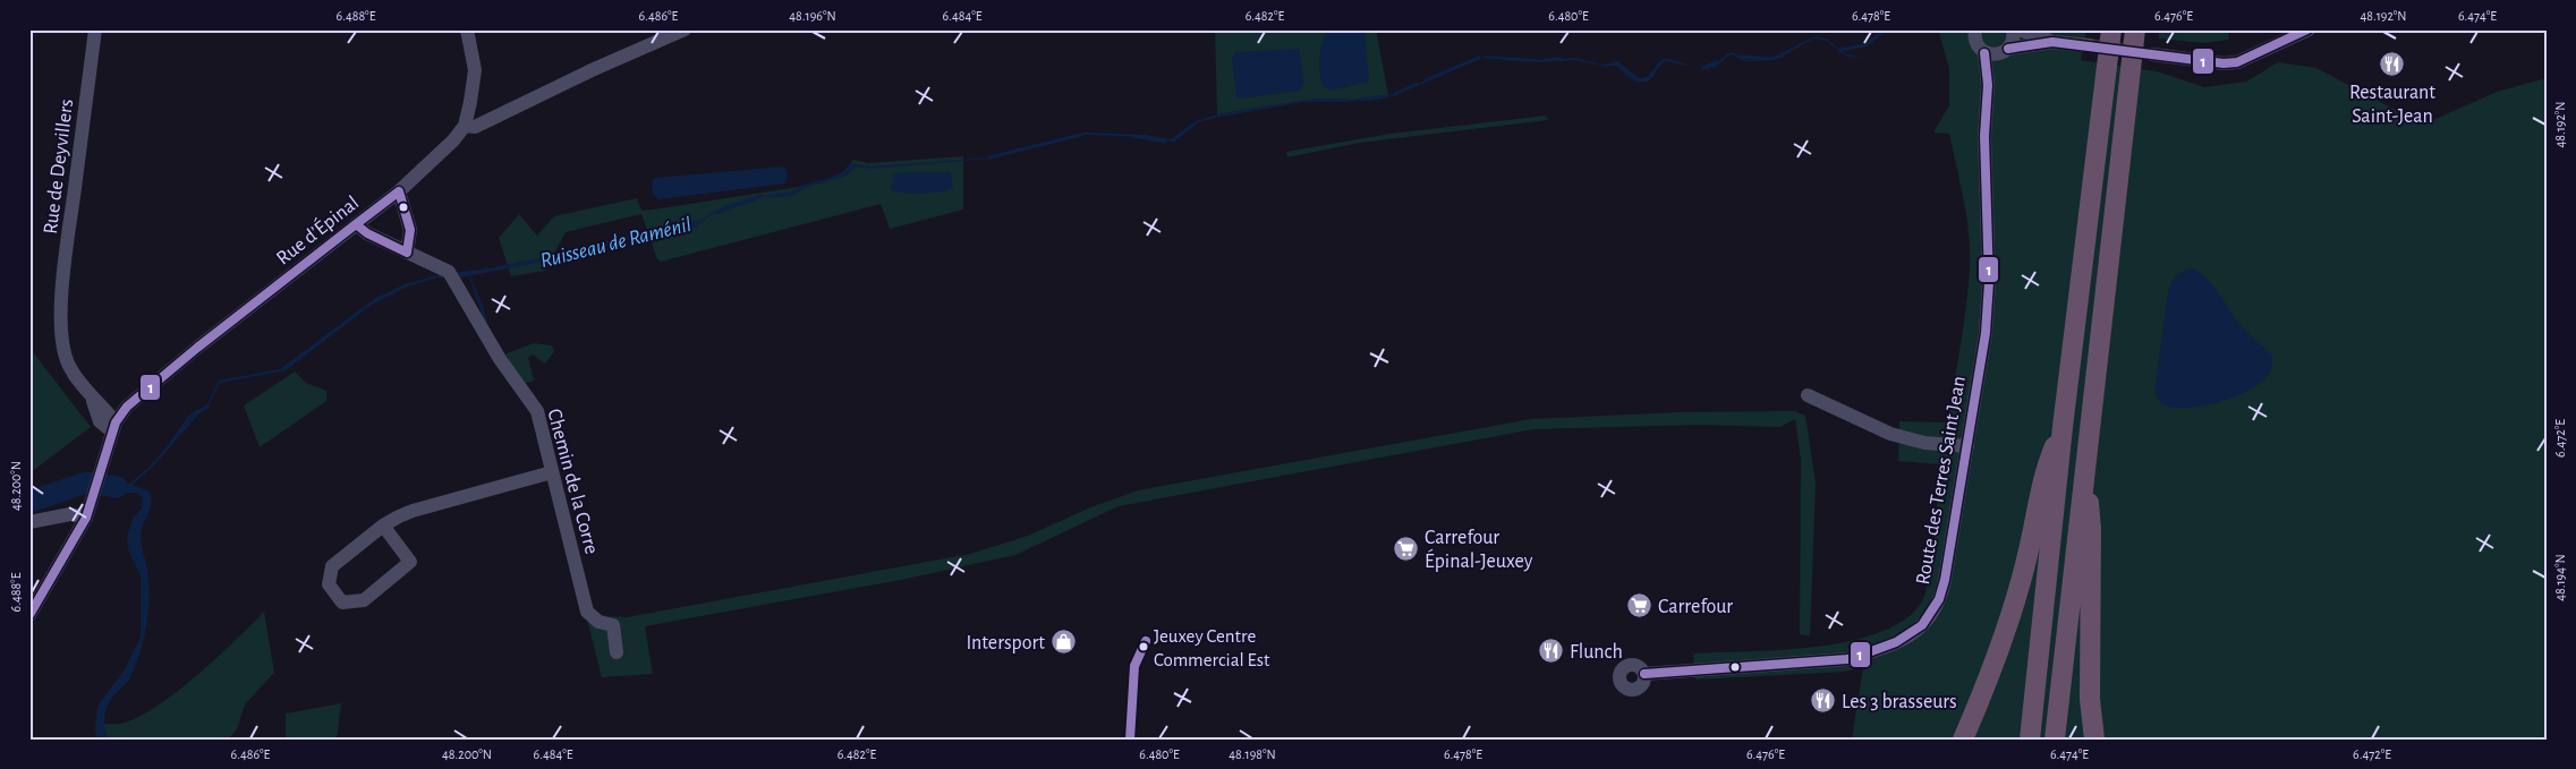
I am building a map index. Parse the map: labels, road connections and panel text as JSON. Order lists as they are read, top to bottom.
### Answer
{
  "streets": {
    "street": [
      "Rue de Deyvillers",
      "Rue d’Épinal",
      "Route des Terres Saint Jean",
      "Chemin de la Corre"
    ]
  },
  "crossings": [
    ["Rue de Deyvillers", "Rue d’Épinal"],
    ["Rue d’Épinal", "Chemin de la Corre"]
  ],
  "water": ["Ruisseau de Raménil"],
  "places": {
    "restaurant": ["Restaurant Saint-Jean", "Flunch", "Les 3 brasseurs"],
    "supermarket": ["Carrefour Épinal-Jeuxey", "Carrefour"],
    "shop": ["Intersport"],
    "other": ["Jeuxey Centre Commercial Est"]
  },
  "lines": ["transit line 1"],
  "coordinates": [
    "6.488°E",
    "6.486°E",
    "48.196°N",
    "6.484°E",
    "6.482°E",
    "6.480°E",
    "6.478°E",
    "6.476°E",
    "48.192°N",
    "6.474°E",
    "6.472°E",
    "48.200°N",
    "48.194°N",
    "48.198°N"
  ]
}
